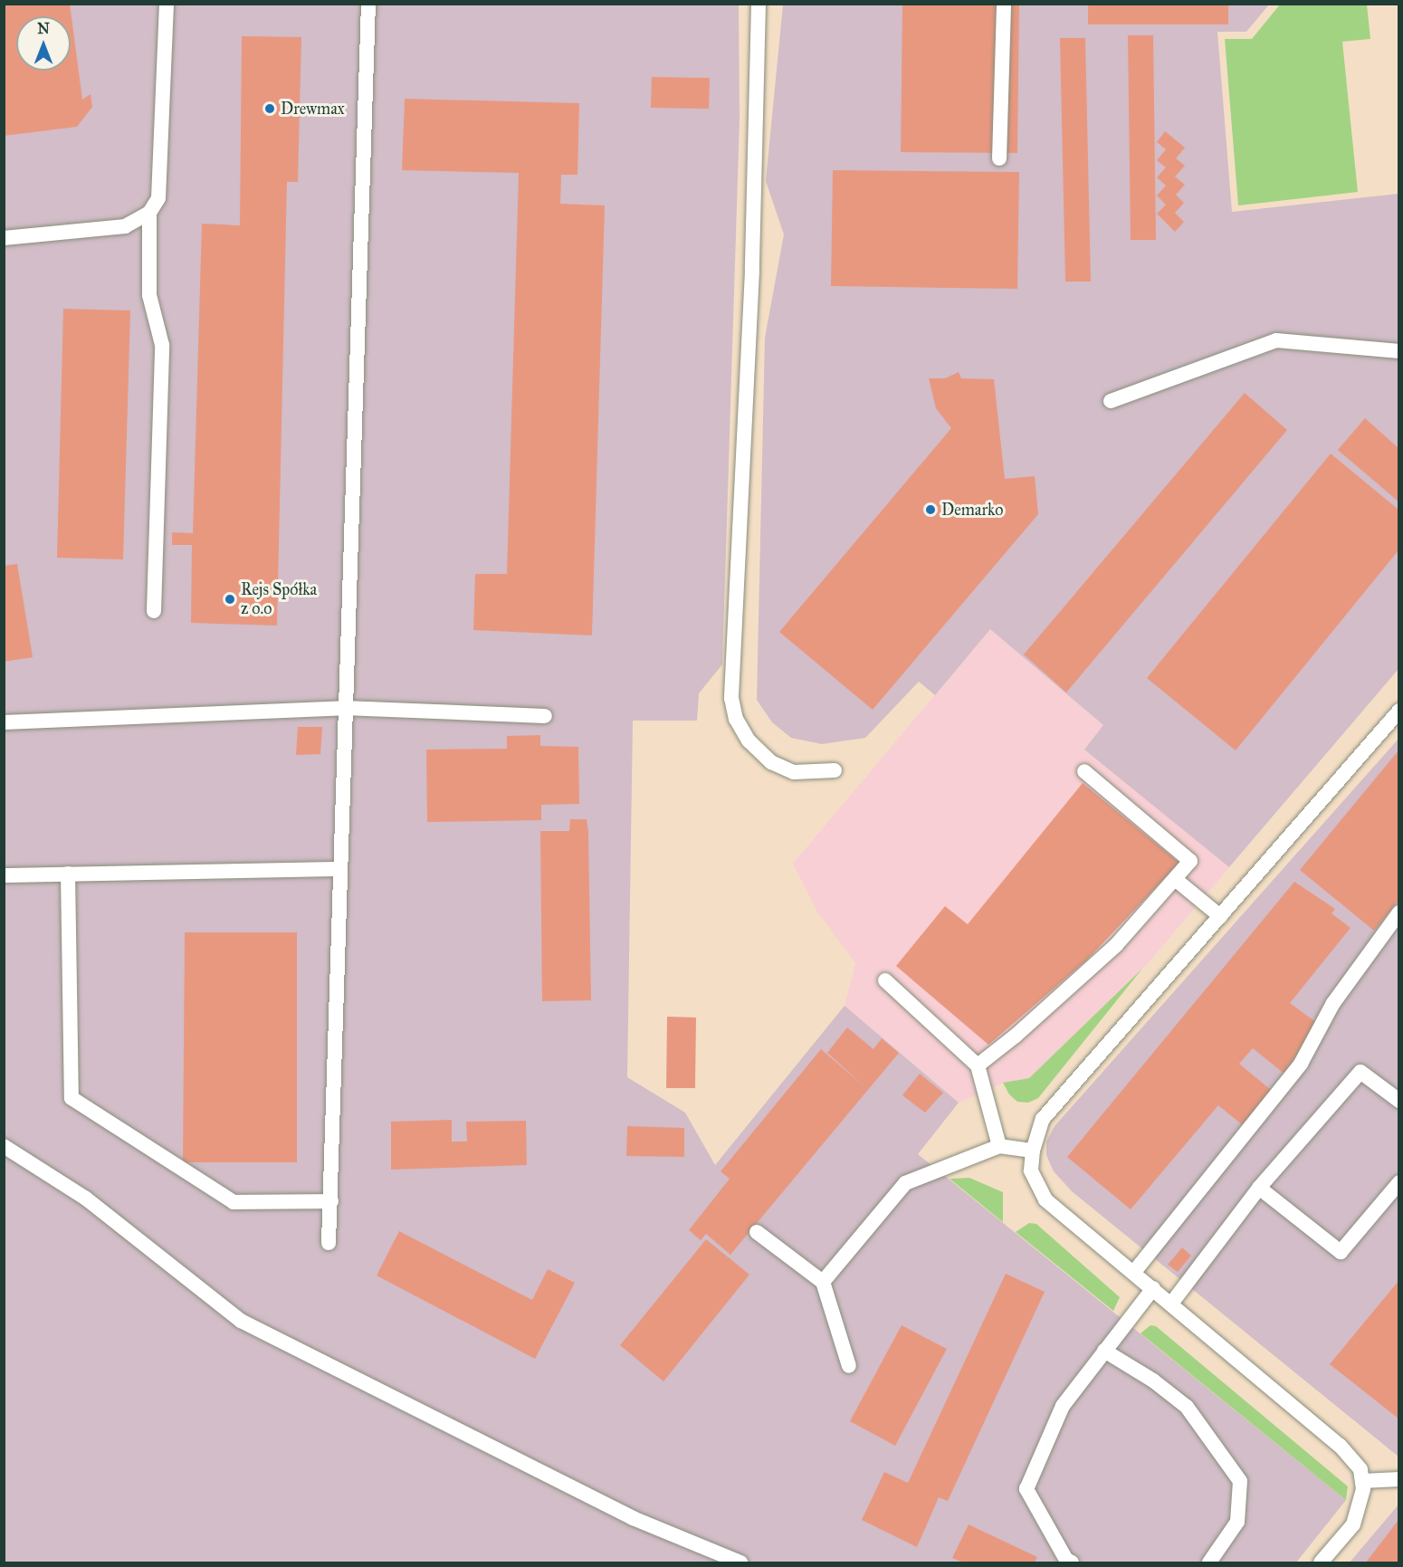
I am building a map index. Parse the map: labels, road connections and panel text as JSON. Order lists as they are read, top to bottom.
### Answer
{
  "places": ["Drewmax", "Demarko", "Rejs Spółka z o.o"],
  "north": "top"
}
